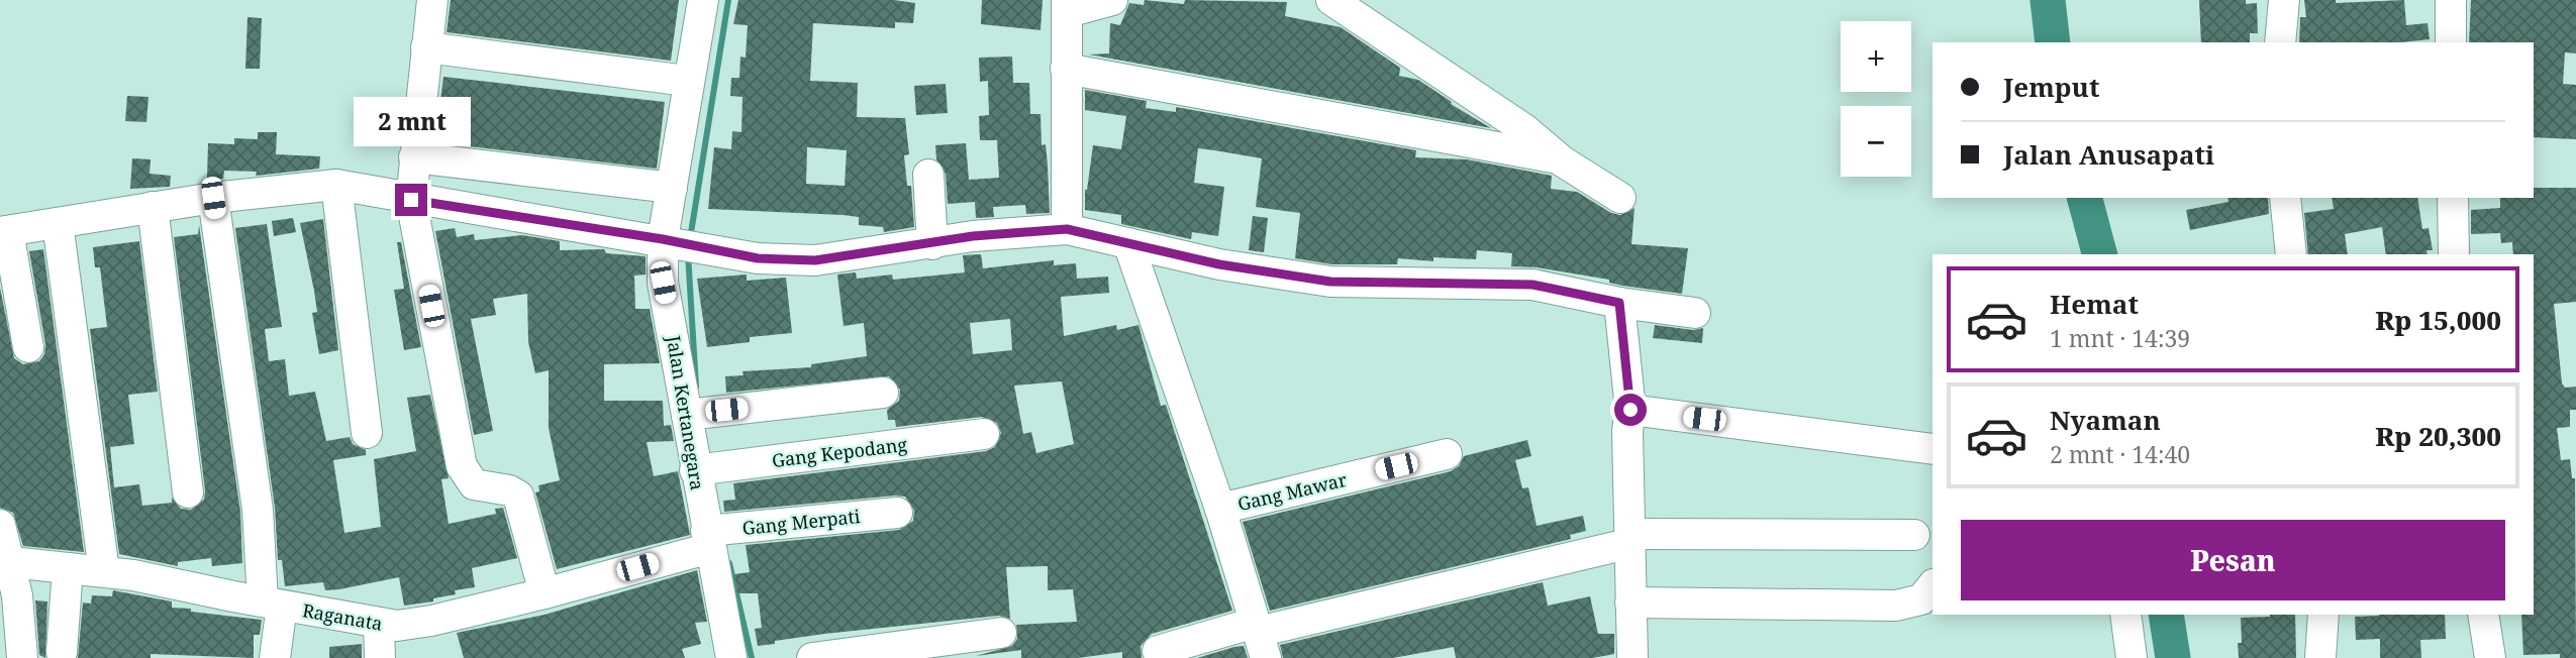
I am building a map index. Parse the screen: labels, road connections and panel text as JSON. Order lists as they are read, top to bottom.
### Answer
{
  "streets": {
    "street": [
      "Jalan Kertanegara",
      "Gang Kepodang",
      "Gang Mawar",
      "Gang Merpati",
      "Raganata"
    ]
  },
  "crossings": [
    ["Jalan Kertanegara", "Gang Kepodang"],
    ["Jalan Kertanegara", "Gang Merpati"],
    ["Jalan Kertanegara", "Raganata"],
    ["Gang Merpati", "Raganata"]
  ],
  "page": {
    "map_buttons": ["+", "−"],
    "banner": ["Jemput", "Jalan Anusapati"],
    "bubble": "2 mnt",
    "list": [
      {
        "name": "Hemat",
        "note": "1 mnt · 14:39",
        "value": "Rp 15,000"
      },
      {
        "name": "Nyaman",
        "note": "2 mnt · 14:40",
        "value": "Rp 20,300"
      }
    ],
    "buttons": "Pesan"
  }
}
